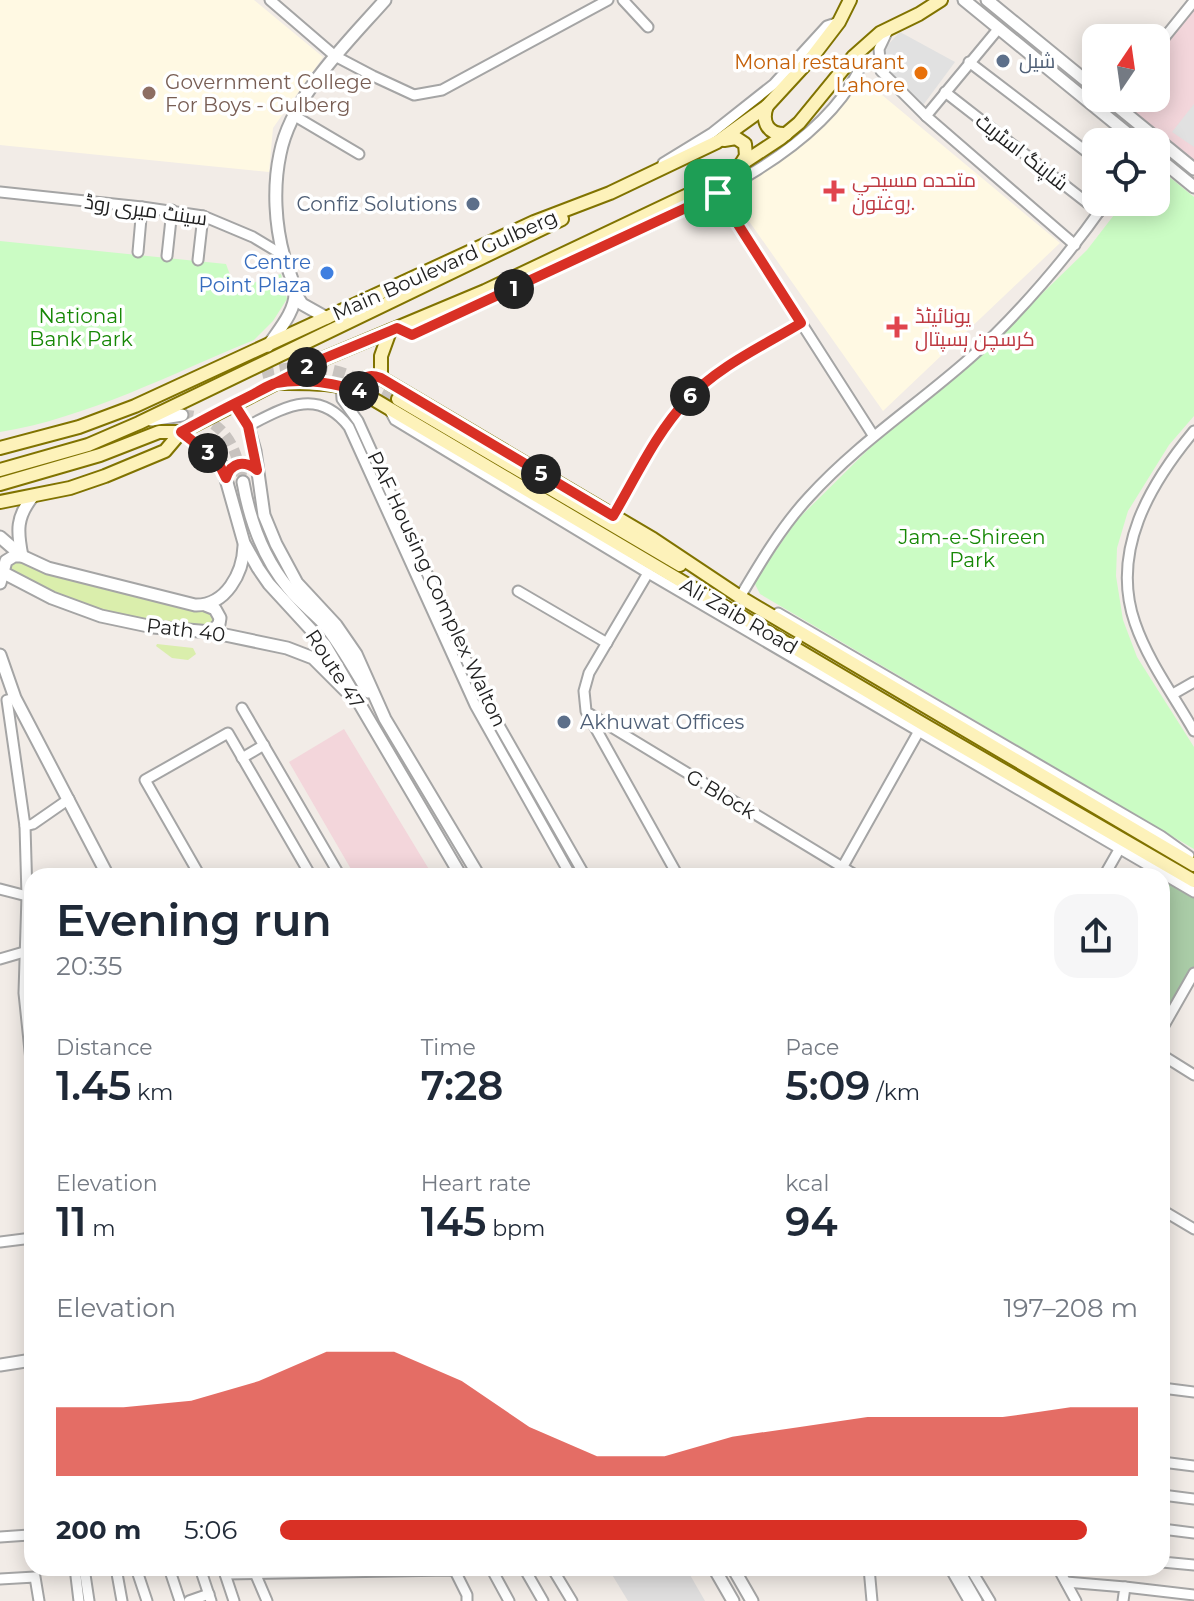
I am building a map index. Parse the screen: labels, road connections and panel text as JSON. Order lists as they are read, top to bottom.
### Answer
{
  "streets": {
    "main road": ["Main Boulevard Gulberg", "Ali Zaib Road"],
    "street": [
      "شاپنگ اسٹریٹ",
      "سینٹ میری روڈ",
      "PAF Housing Complex Walton",
      "Path 40",
      "Route 47",
      "G Block"
    ]
  },
  "crossings": [
    ["Main Boulevard Gulberg", "Ali Zaib Road"],
    ["Main Boulevard Gulberg", "Route 47"],
    ["PAF Housing Complex Walton", "Ali Zaib Road"],
    ["PAF Housing Complex Walton", "Route 47"],
    ["Path 40", "Route 47"]
  ],
  "parks": ["National Bank Park", "Jam-e-Shireen Park"],
  "places": {
    "other": [
      "شیل",
      "Monal restaurant Lahore",
      "Government College For Boys - Gulberg",
      "Confiz Solutions",
      "Centre Point Plaza",
      "Akhuwat Offices"
    ],
    "health": ["متحده مسیحي روغتون.", "یونائیٹڈ کرسچن ہسپتال"]
  },
  "north": "top",
  "page": {
    "pins": [
      "1",
      "2",
      "4",
      "6",
      "3",
      "5"
    ],
    "heading": ["Evening run", "20:35"],
    "stats": [
      ["Distance", "1.45 km"],
      ["Time", "7:28"],
      ["Pace", "5:09 /km"],
      ["Elevation", "11 m"],
      ["Heart rate", "145 bpm"],
      ["kcal", "94"]
    ],
    "chart": ["Elevation", "197–208 m"],
    "list": [
      {
        "name": "200 m",
        "note": "5:06"
      }
    ]
  }
}
